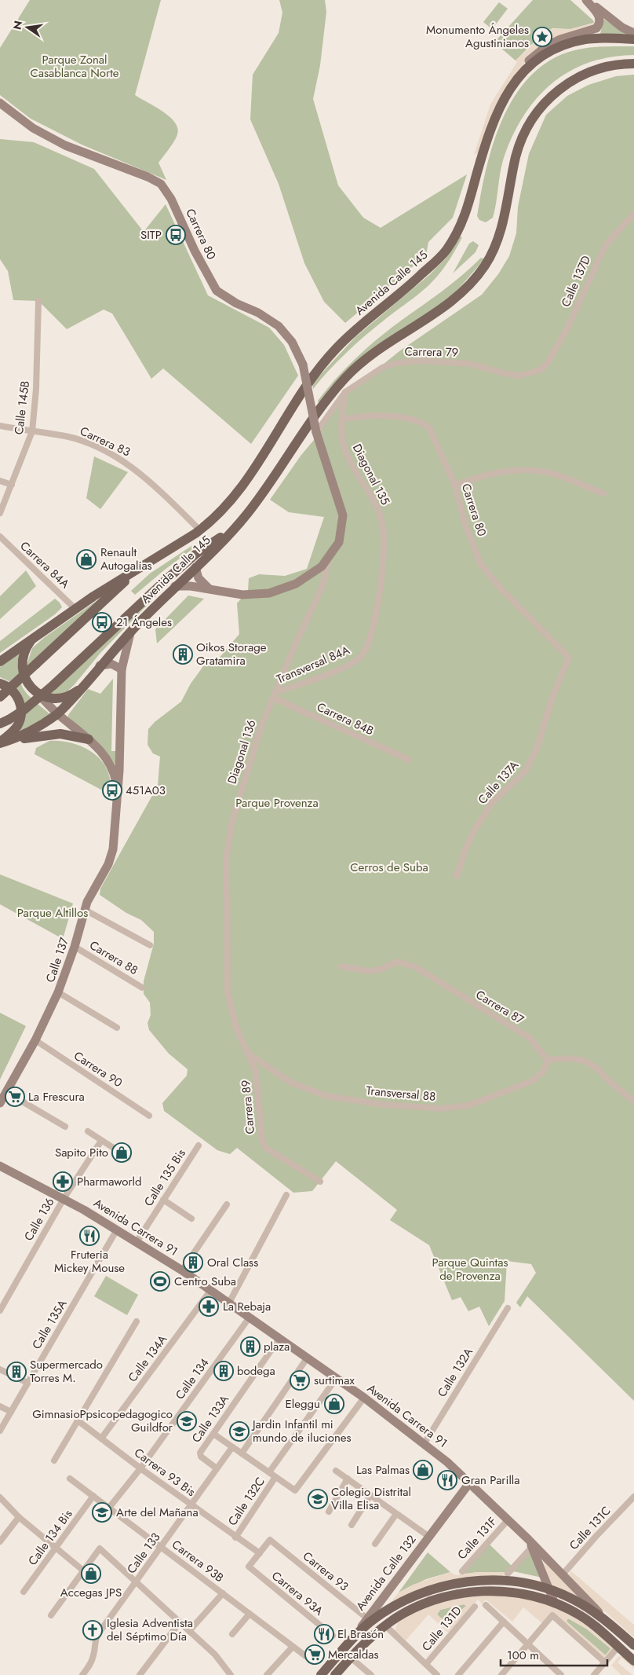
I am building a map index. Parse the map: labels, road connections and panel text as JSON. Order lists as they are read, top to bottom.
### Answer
{
  "streets": {
    "main road": ["Avenida Calle 145", "Avenida Carrera 91", "Avenida Calle 132"],
    "street": [
      "Carrera 80",
      "Calle 137D",
      "Carrera 79",
      "Calle 145B",
      "Carrera 83",
      "Diagonal 135",
      "Carrera 84A",
      "Transversal 84A",
      "Carrera 84B",
      "Diagonal 136",
      "Calle 137A",
      "Carrera 88",
      "Calle 137",
      "Carrera 87",
      "Carrera 90",
      "Transversal 88",
      "Carrera 89",
      "Calle 135 Bis",
      "Calle 136",
      "Calle 135A",
      "Calle 134A",
      "Calle 132A",
      "Calle 134",
      "Calle 133A",
      "Carrera 93 Bis",
      "Calle 132C",
      "Calle 131C",
      "Calle 134 Bis",
      "Calle 131F",
      "Calle 133",
      "Carrera 93B",
      "Carrera 93",
      "Carrera 93A",
      "Calle 131D"
    ]
  },
  "crossings": [
    ["Carrera 80", "Carrera 79"],
    ["Carrera 80", "Diagonal 135"],
    ["Carrera 80", "Diagonal 136"],
    ["Carrera 80", "Calle 137A"],
    ["Calle 137D", "Carrera 79"],
    ["Avenida Calle 145", "Carrera 83"],
    ["Avenida Calle 145", "Carrera 84A"],
    ["Avenida Calle 145", "Diagonal 136"],
    ["Avenida Calle 145", "Calle 137"],
    ["Carrera 79", "Diagonal 135"],
    ["Carrera 79", "Diagonal 136"],
    ["Calle 145B", "Carrera 83"],
    ["Diagonal 135", "Transversal 84A"],
    ["Transversal 84A", "Carrera 84B"],
    ["Transversal 84A", "Diagonal 136"],
    ["Carrera 84B", "Diagonal 136"],
    ["Diagonal 136", "Transversal 88"],
    ["Diagonal 136", "Carrera 89"],
    ["Carrera 88", "Calle 137"],
    ["Calle 137", "Carrera 90"],
    ["Carrera 87", "Transversal 88"],
    ["Transversal 88", "Carrera 89"],
    ["Calle 135 Bis", "Avenida Carrera 91"],
    ["Calle 136", "Avenida Carrera 91"],
    ["Avenida Carrera 91", "Calle 135A"],
    ["Avenida Carrera 91", "Calle 134A"],
    ["Avenida Carrera 91", "Calle 132A"],
    ["Avenida Carrera 91", "Calle 134"],
    ["Avenida Carrera 91", "Calle 133A"],
    ["Avenida Carrera 91", "Calle 132C"],
    ["Avenida Carrera 91", "Calle 131C"],
    ["Avenida Carrera 91", "Calle 131F"],
    ["Avenida Carrera 91", "Avenida Calle 132"],
    ["Calle 134A", "Carrera 93 Bis"],
    ["Calle 134", "Carrera 93 Bis"],
    ["Calle 134", "Carrera 93B"],
    ["Calle 133A", "Calle 133"],
    ["Carrera 93 Bis", "Calle 132C"],
    ["Carrera 93 Bis", "Calle 133"],
    ["Carrera 93 Bis", "Carrera 93"],
    ["Carrera 93 Bis", "Carrera 93A"],
    ["Calle 134 Bis", "Carrera 93B"],
    ["Calle 133", "Carrera 93B"],
    ["Carrera 93", "Avenida Calle 132"],
    ["Carrera 93", "Carrera 93A"]
  ],
  "parks": [
    "Parque Zonal Casablanca Norte",
    "Parque Provenza",
    "Cerros de Suba",
    "Parque Altillos",
    "Parque Quintas de Provenza"
  ],
  "places": {
    "place": ["Monumento Ángeles Agustinianos"],
    "bus stop": ["SITP", "21 Ángeles", "451A03"],
    "shop": [
      "Renault Autogalias",
      "Sapito Pito",
      "Eleggu",
      "Las Palmas",
      "Accegas JPS"
    ],
    "building": [
      "Oikos Storage Gratamira",
      "Oral Class",
      "plaza",
      "bodega",
      "Supermercado Torres M."
    ],
    "supermarket": ["La Frescura", "surtimax", "Mercaldas"],
    "pharmacy": ["Pharmaworld", "La Rebaja"],
    "restaurant": ["Fruteria Mickey Mouse", "Gran Parilla", "El Brasón"],
    "sports": ["Centro Suba"],
    "school or university": [
      "GimnasioPpsicopedagogico Guildfor",
      "Jardin Infantil mi mundo de iluciones",
      "Colegio Distrital Villa Elisa",
      "Arte del Mañana"
    ],
    "church": ["Iglesia Adventista del Séptimo Día"]
  },
  "scale_bar": "100 m",
  "north": "left"
}
